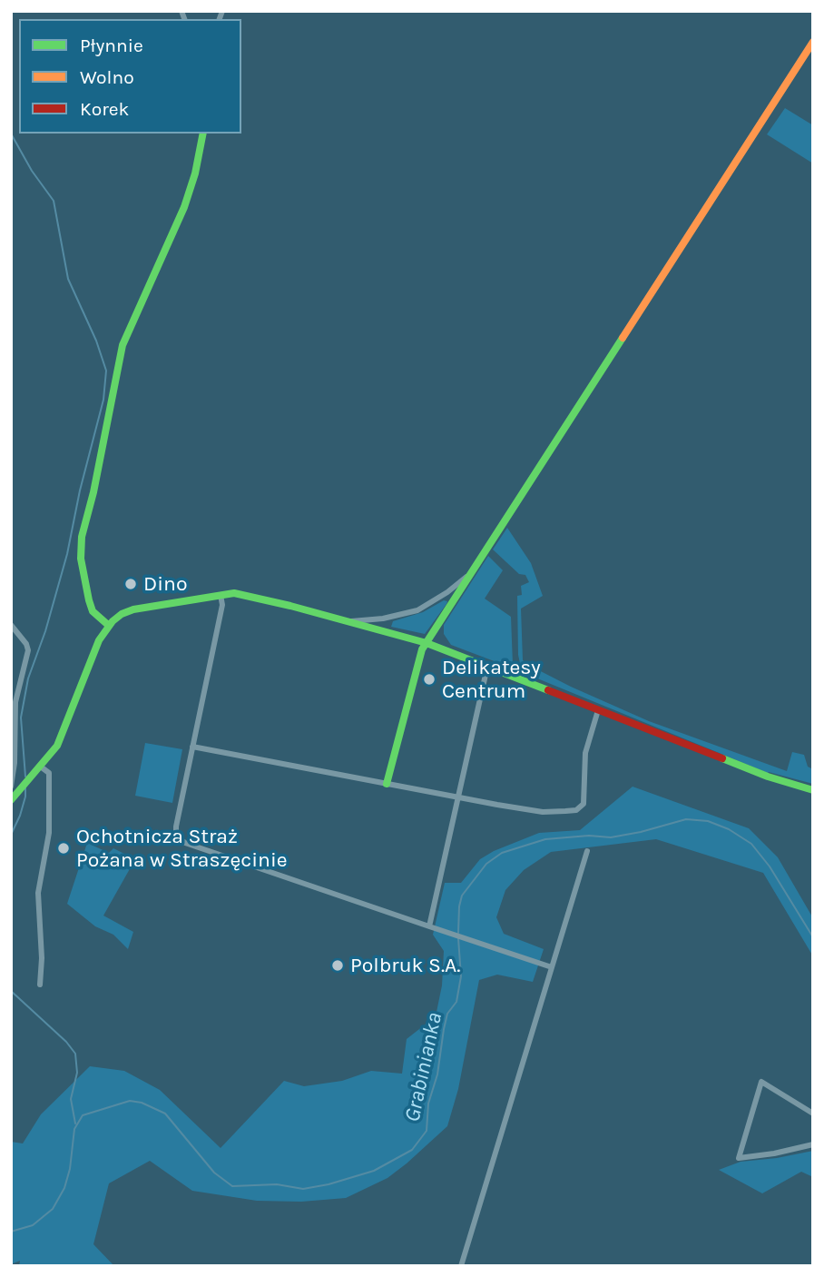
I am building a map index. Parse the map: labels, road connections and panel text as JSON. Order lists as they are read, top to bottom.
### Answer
{
  "water": ["Grabinianka"],
  "places": [
    "Dino",
    "Delikatesy Centrum",
    "Ochotnicza Straż Pożana w Straszęcinie",
    "Polbruk S.A."
  ],
  "legend": ["Płynnie", "Wolno", "Korek"]
}
